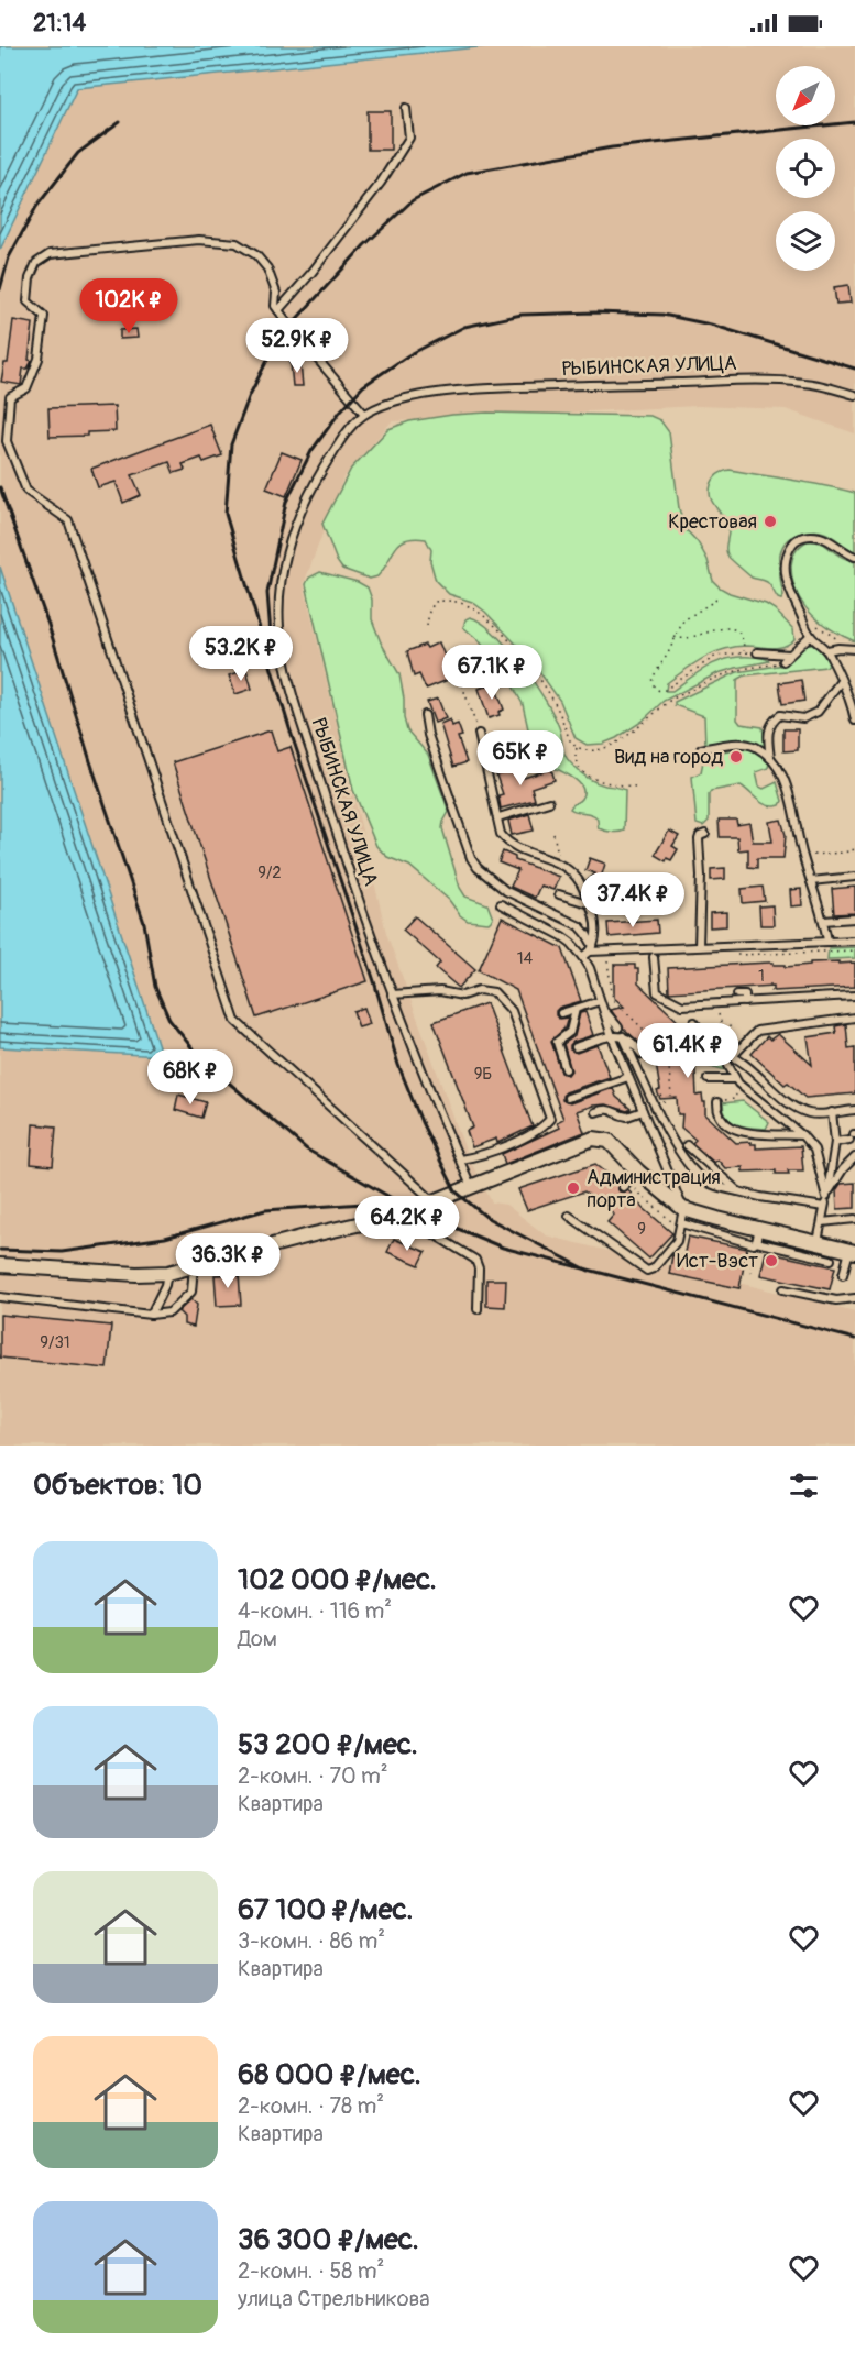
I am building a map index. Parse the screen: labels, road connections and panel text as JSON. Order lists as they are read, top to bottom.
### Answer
{
  "streets": {
    "lane": ["РЫБИНСКАЯ УЛИЦА"]
  },
  "places": [
    "Крестовая",
    "Вид на город",
    "Администрация порта",
    "Ист-Вэст"
  ],
  "house_numbers": [
    "9/2",
    "14",
    "1",
    "9Б",
    "9",
    "9/31"
  ],
  "north": "bottom left",
  "page": {
    "status": "21:14",
    "price": [
      "102K ₽",
      "52.9K ₽",
      "53.2K ₽",
      "67.1K ₽",
      "65K ₽",
      "37.4K ₽",
      "61.4K ₽",
      "68K ₽",
      "64.2K ₽",
      "36.3K ₽"
    ],
    "heading": "Объектов: 10",
    "list": [
      {
        "name": "102 000 ₽/мес.",
        "note": "4-комн. · 116 m² · Дом"
      },
      {
        "name": "53 200 ₽/мес.",
        "note": "2-комн. · 70 m² · Квартира"
      },
      {
        "name": "67 100 ₽/мес.",
        "note": "3-комн. · 86 m² · Квартира"
      },
      {
        "name": "68 000 ₽/мес.",
        "note": "2-комн. · 78 m² · Квартира"
      },
      {
        "name": "36 300 ₽/мес.",
        "note": "2-комн. · 58 m² · улица Стрельникова"
      }
    ]
  }
}
